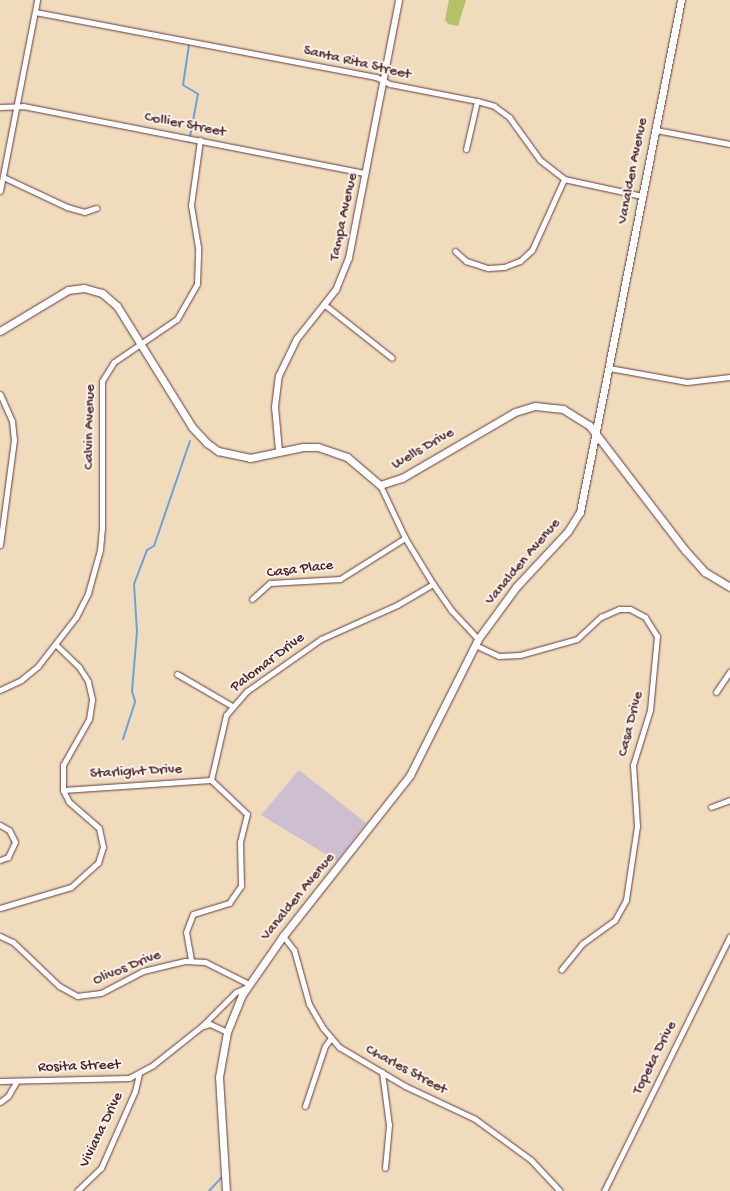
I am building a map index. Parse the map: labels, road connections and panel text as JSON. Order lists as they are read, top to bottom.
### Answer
{
  "streets": {
    "main road": ["Vanalden Avenue", "Wells Drive"],
    "street": [
      "Santa Rita Street",
      "Collier Street",
      "Tampa Avenue",
      "Calvin Avenue",
      "Casa Place",
      "Palomar Drive",
      "Casa Drive",
      "Starlight Drive",
      "Olivos Drive",
      "Topeka Drive",
      "Rosita Street",
      "Charles Street",
      "Viviana Drive"
    ]
  },
  "crossings": [
    ["Santa Rita Street", "Vanalden Avenue"],
    ["Santa Rita Street", "Tampa Avenue"],
    ["Collier Street", "Tampa Avenue"],
    ["Collier Street", "Calvin Avenue"],
    ["Vanalden Avenue", "Wells Drive"],
    ["Vanalden Avenue", "Casa Drive"],
    ["Vanalden Avenue", "Olivos Drive"],
    ["Vanalden Avenue", "Rosita Street"],
    ["Vanalden Avenue", "Charles Street"],
    ["Tampa Avenue", "Wells Drive"],
    ["Calvin Avenue", "Wells Drive"],
    ["Wells Drive", "Casa Drive"],
    ["Casa Place", "Casa Drive"],
    ["Palomar Drive", "Casa Drive"],
    ["Palomar Drive", "Starlight Drive"],
    ["Olivos Drive", "Rosita Street"],
    ["Rosita Street", "Viviana Drive"]
  ]
}
